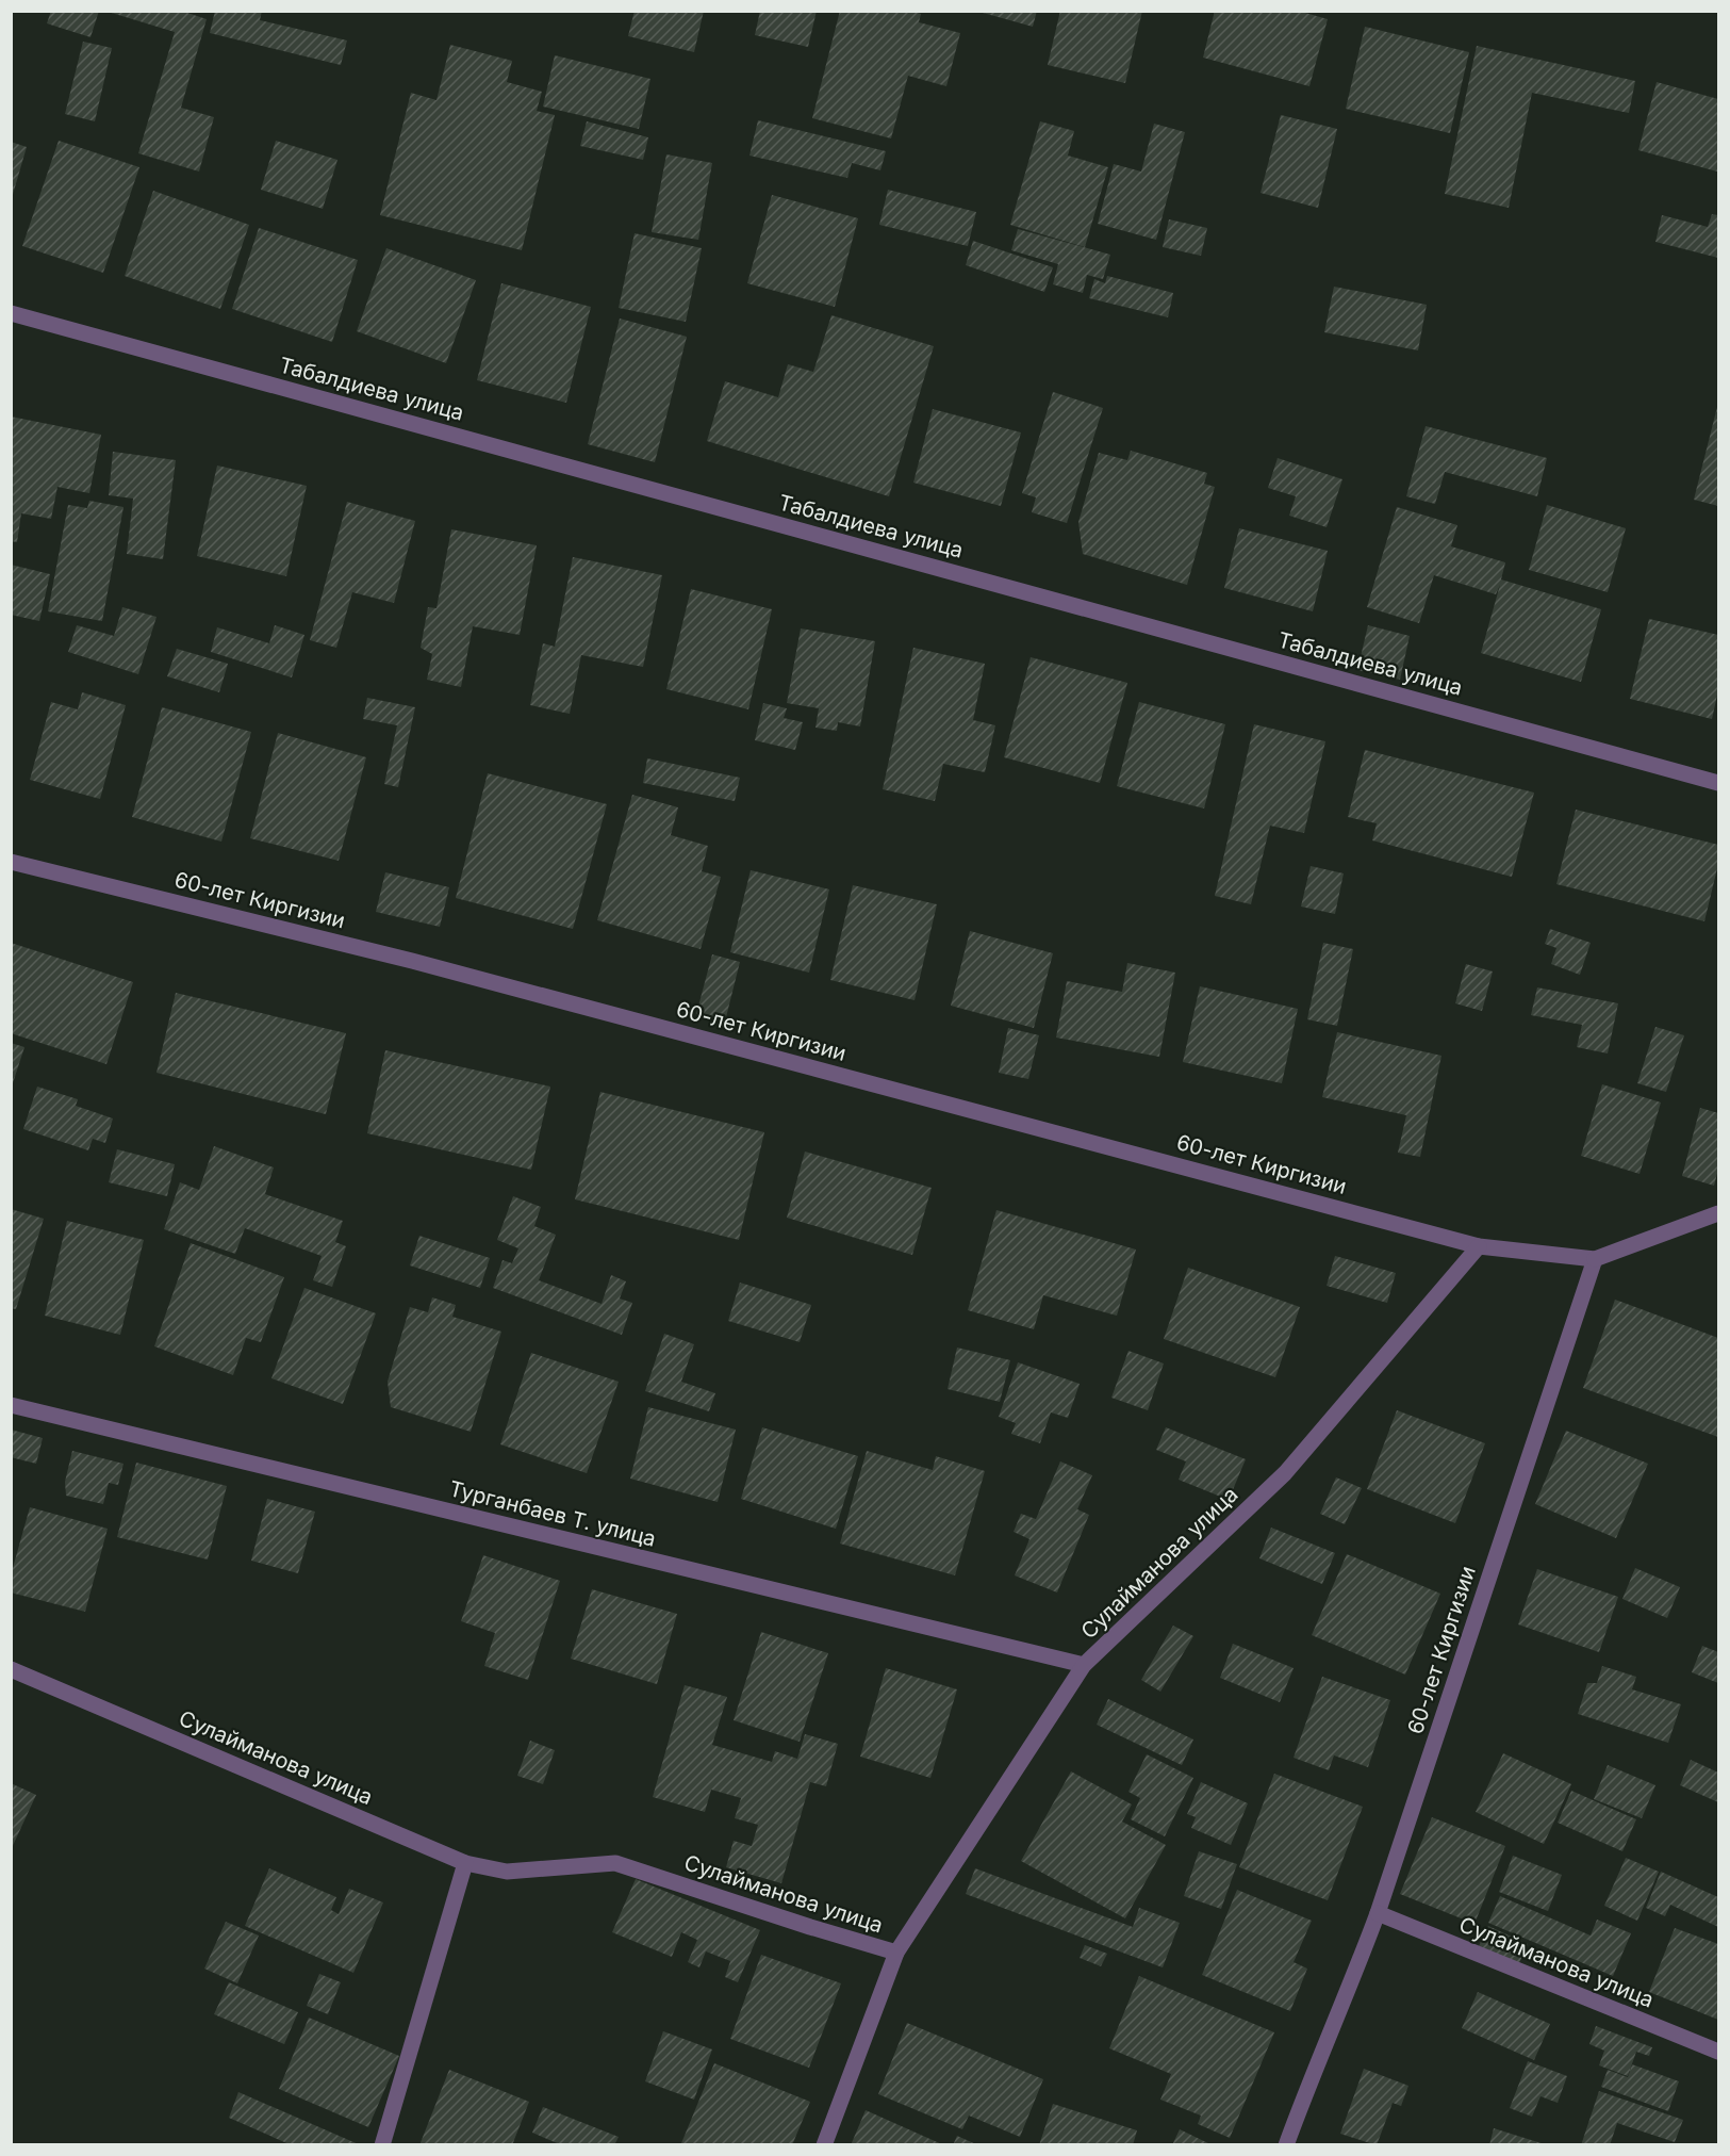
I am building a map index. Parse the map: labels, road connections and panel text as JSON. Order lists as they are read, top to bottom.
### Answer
{
  "streets": {
    "street": [
      "Табалдиева улица",
      "60-лет Киргизии",
      "Турганбаев Т. улица",
      "Сулайманова улица"
    ]
  },
  "crossings": [
    ["60-лет Киргизии", "Сулайманова улица"],
    ["Турганбаев Т. улица", "Сулайманова улица"]
  ]
}
